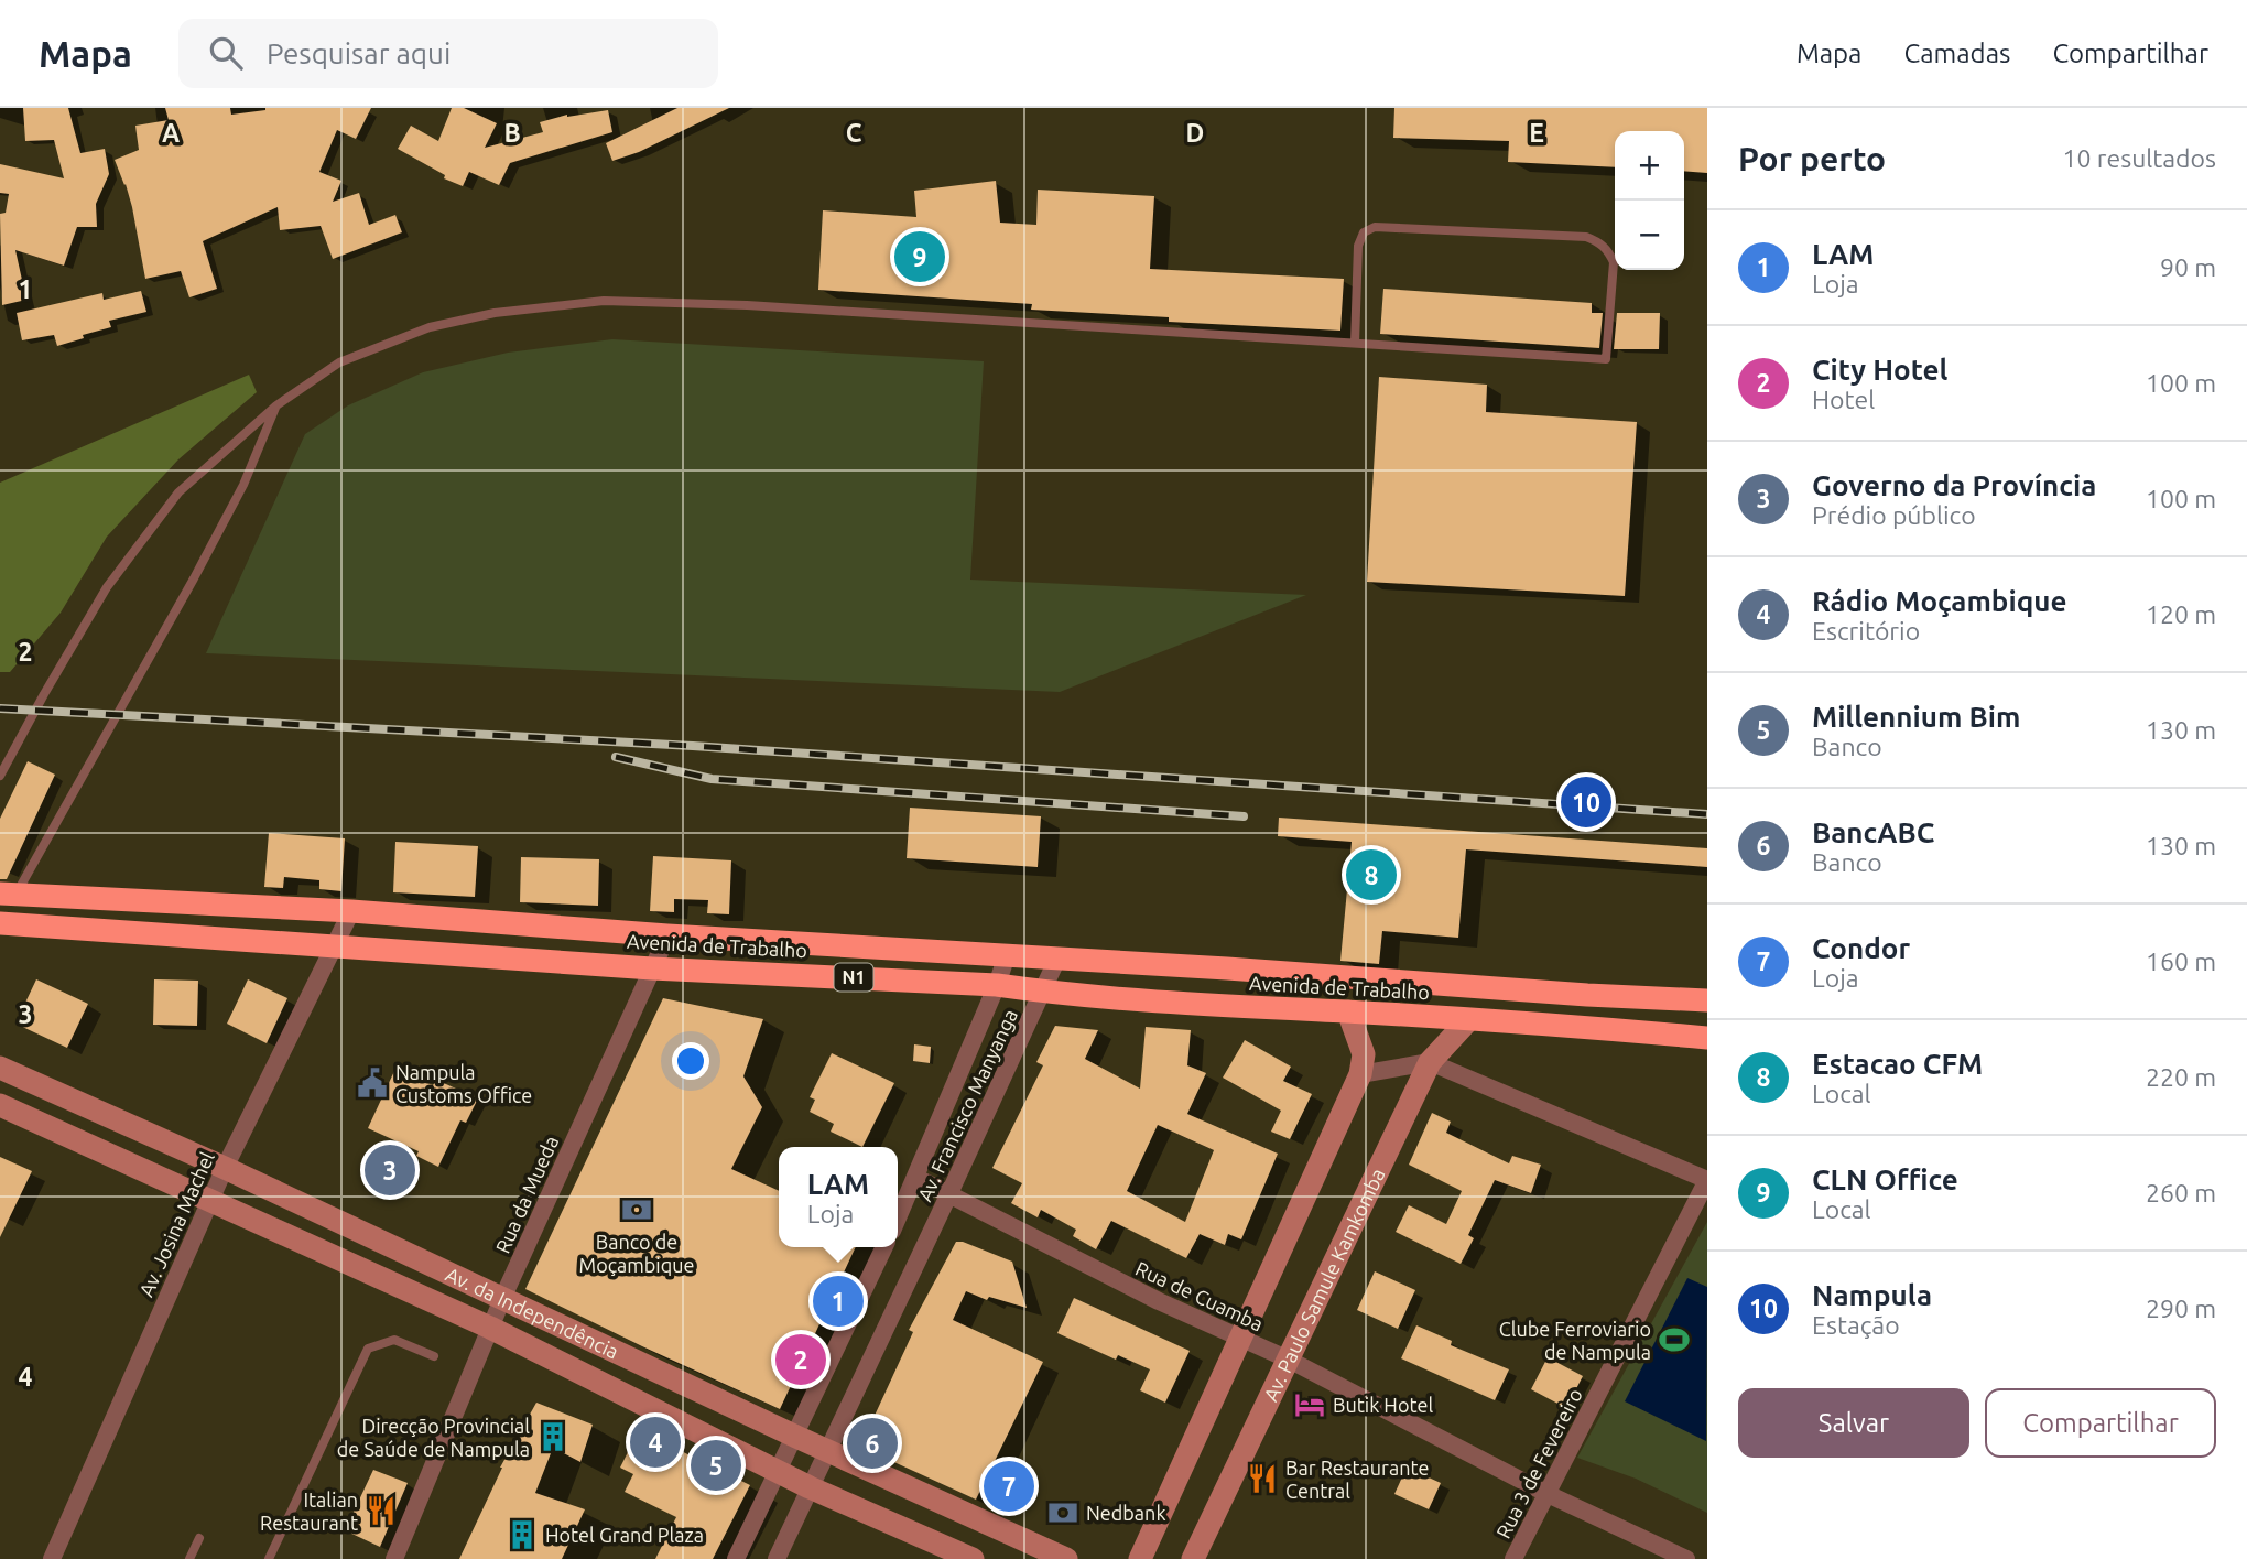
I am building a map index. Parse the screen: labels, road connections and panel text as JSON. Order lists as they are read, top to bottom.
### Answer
{
  "streets": {
    "highway": ["Avenida de Trabalho", "N1"],
    "main road": ["Av. Paulo Samule Kamkomba", "Av. da Independência"],
    "street": [
      "Av. Francisco Manyanga",
      "Rua da Mueda",
      "Av. Josina Machel",
      "Rua de Cuamba",
      "Rua 3 de Fevereiro"
    ]
  },
  "crossings": [
    ["Avenida de Trabalho", "Av. Francisco Manyanga"],
    ["Avenida de Trabalho", "Rua da Mueda"],
    ["Avenida de Trabalho", "Av. Josina Machel"],
    ["Avenida de Trabalho", "Av. Paulo Samule Kamkomba"],
    ["Av. Francisco Manyanga", "Rua de Cuamba"],
    ["Av. Francisco Manyanga", "Av. da Independência"],
    ["Rua da Mueda", "Av. da Independência"],
    ["Av. Josina Machel", "Av. da Independência"],
    ["Av. Paulo Samule Kamkomba", "Rua de Cuamba"],
    ["Rua de Cuamba", "Rua 3 de Fevereiro"]
  ],
  "places": {
    "public building": ["Nampula Customs Office"],
    "bank": ["Banco de Moçambique", "Nedbank"],
    "sports": ["Clube Ferroviario de Nampula"],
    "hotel": ["Butik Hotel"],
    "building": ["Direcção Provincial de Saúde de Nampula", "Hotel Grand Plaza"],
    "restaurant": ["Bar Restaurante Central", "Italian Restaurant"]
  },
  "page": {
    "header": "Mapa",
    "search": "Pesquisar aqui",
    "nav": ["Mapa", "Camadas", "Compartilhar"],
    "heading": ["Por perto", "10 resultados"],
    "map_buttons": ["+", "−"],
    "list": [
      {
        "mark": "1",
        "name": "LAM",
        "note": "Loja",
        "value": "90 m"
      },
      {
        "mark": "2",
        "name": "City Hotel",
        "note": "Hotel",
        "value": "100 m"
      },
      {
        "mark": "3",
        "name": "Governo da Província",
        "note": "Prédio público",
        "value": "100 m"
      },
      {
        "mark": "4",
        "name": "Rádio Moçambique",
        "note": "Escritório",
        "value": "120 m"
      },
      {
        "mark": "5",
        "name": "Millennium Bim",
        "note": "Banco",
        "value": "130 m"
      },
      {
        "mark": "6",
        "name": "BancABC",
        "note": "Banco",
        "value": "130 m"
      },
      {
        "mark": "7",
        "name": "Condor",
        "note": "Loja",
        "value": "160 m"
      },
      {
        "mark": "8",
        "name": "Estacao CFM",
        "note": "Local",
        "value": "220 m"
      },
      {
        "mark": "9",
        "name": "CLN Office",
        "note": "Local",
        "value": "260 m"
      },
      {
        "mark": "10",
        "name": "Nampula",
        "note": "Estação",
        "value": "290 m"
      }
    ],
    "pins": [
      "9",
      "10",
      "8",
      "3",
      "1",
      "2",
      "4",
      "6",
      "5",
      "7"
    ],
    "popup": ["LAM", "Loja"],
    "buttons": ["Salvar", "Compartilhar"]
  },
  "grid": {
    "columns": [
      "A",
      "B",
      "C",
      "D",
      "E"
    ],
    "rows": [
      "1",
      "2",
      "3",
      "4"
    ]
  }
}
